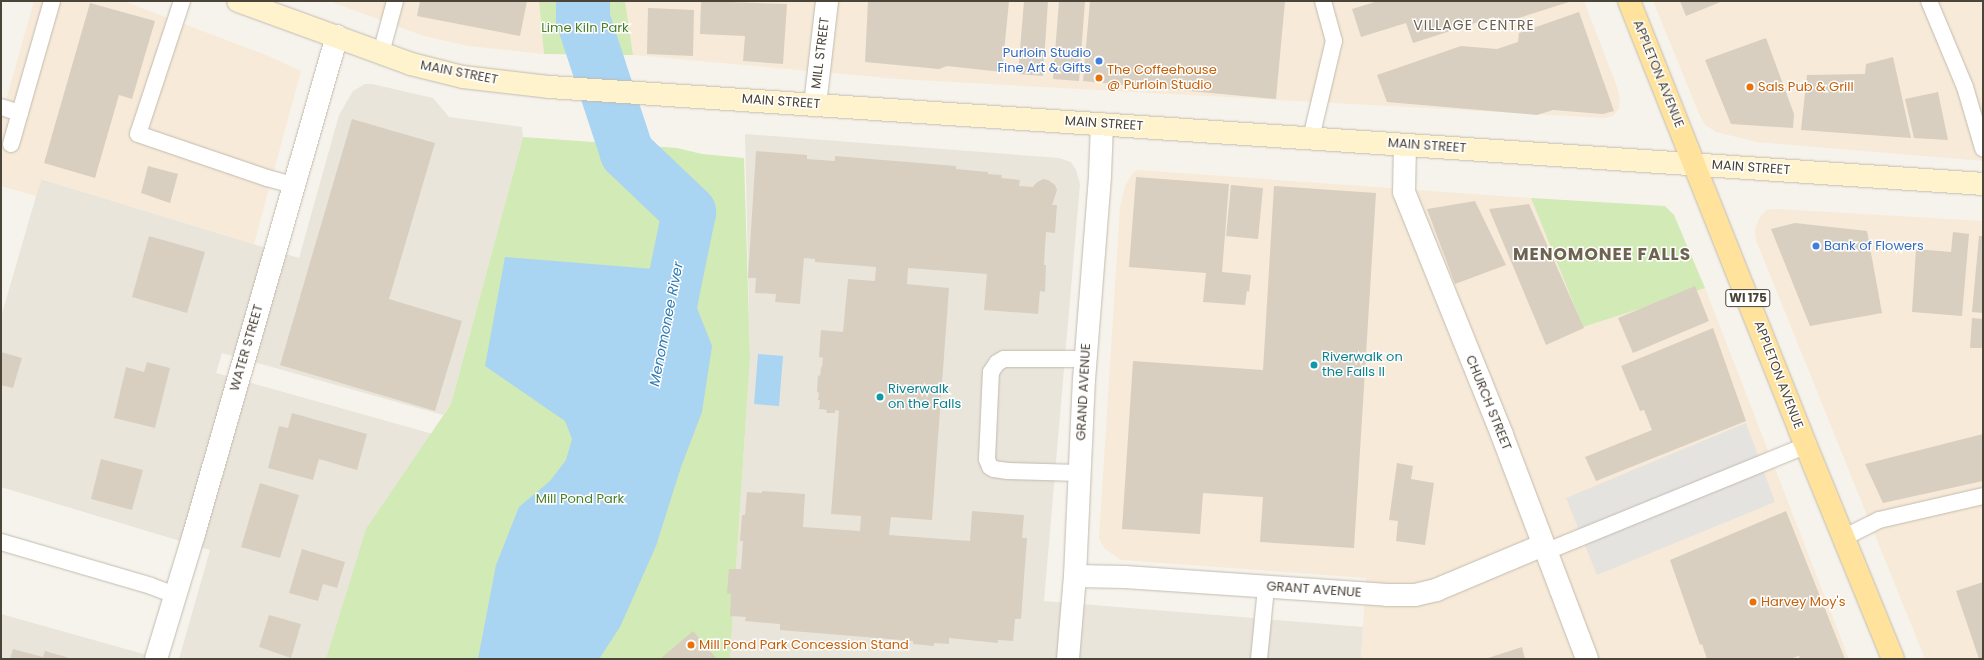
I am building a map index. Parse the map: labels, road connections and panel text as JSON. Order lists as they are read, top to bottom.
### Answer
{
  "streets": {
    "main road": ["MAIN STREET", "APPLETON AVENUE", "WI 175"],
    "street": [
      "MILL STREET",
      "WATER STREET",
      "GRAND AVENUE",
      "CHURCH STREET",
      "GRANT AVENUE"
    ]
  },
  "crossings": [
    ["MILL STREET", "MAIN STREET"],
    ["MAIN STREET", "APPLETON AVENUE"],
    ["MAIN STREET", "WATER STREET"],
    ["MAIN STREET", "GRAND AVENUE"],
    ["MAIN STREET", "CHURCH STREET"],
    ["GRAND AVENUE", "GRANT AVENUE"],
    ["CHURCH STREET", "GRANT AVENUE"]
  ],
  "districts": ["VILLAGE CENTRE", "MENOMONEE FALLS"],
  "water": ["Menomonee River"],
  "parks": ["Lime Kiln Park", "Mill Pond Park"],
  "places": [
    "Purloin Studio Fine Art & Gifts",
    "The Coffeehouse @ Purloin Studio",
    "Sals Pub & Grill",
    "Bank of Flowers",
    "Riverwalk on the Falls II",
    "Riverwalk on the Falls",
    "Harvey Moy's",
    "Mill Pond Park Concession Stand"
  ]
}
